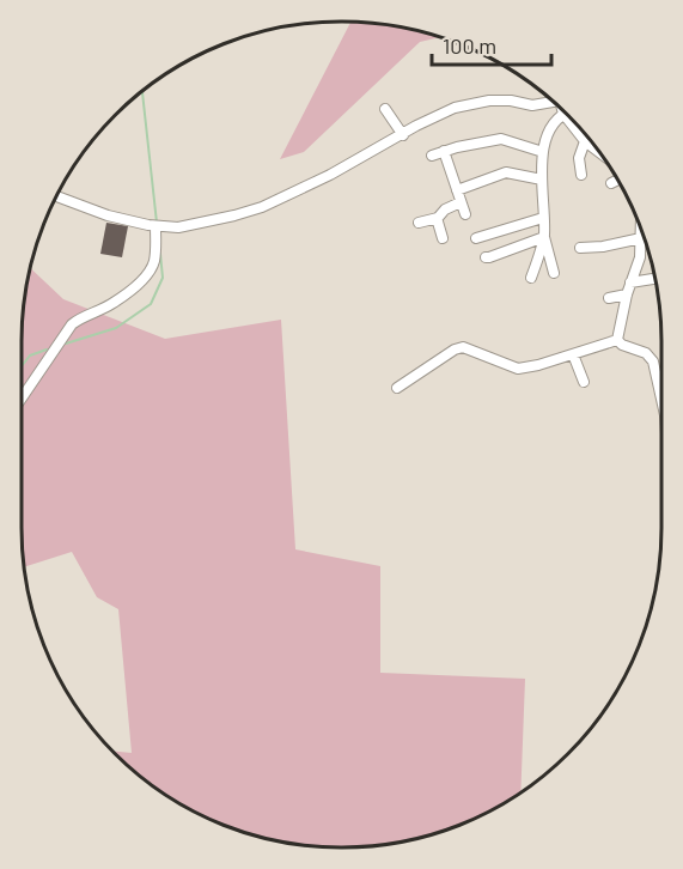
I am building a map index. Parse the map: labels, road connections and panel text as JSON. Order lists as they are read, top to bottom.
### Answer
{
  "scale_bar": "100 m"
}
